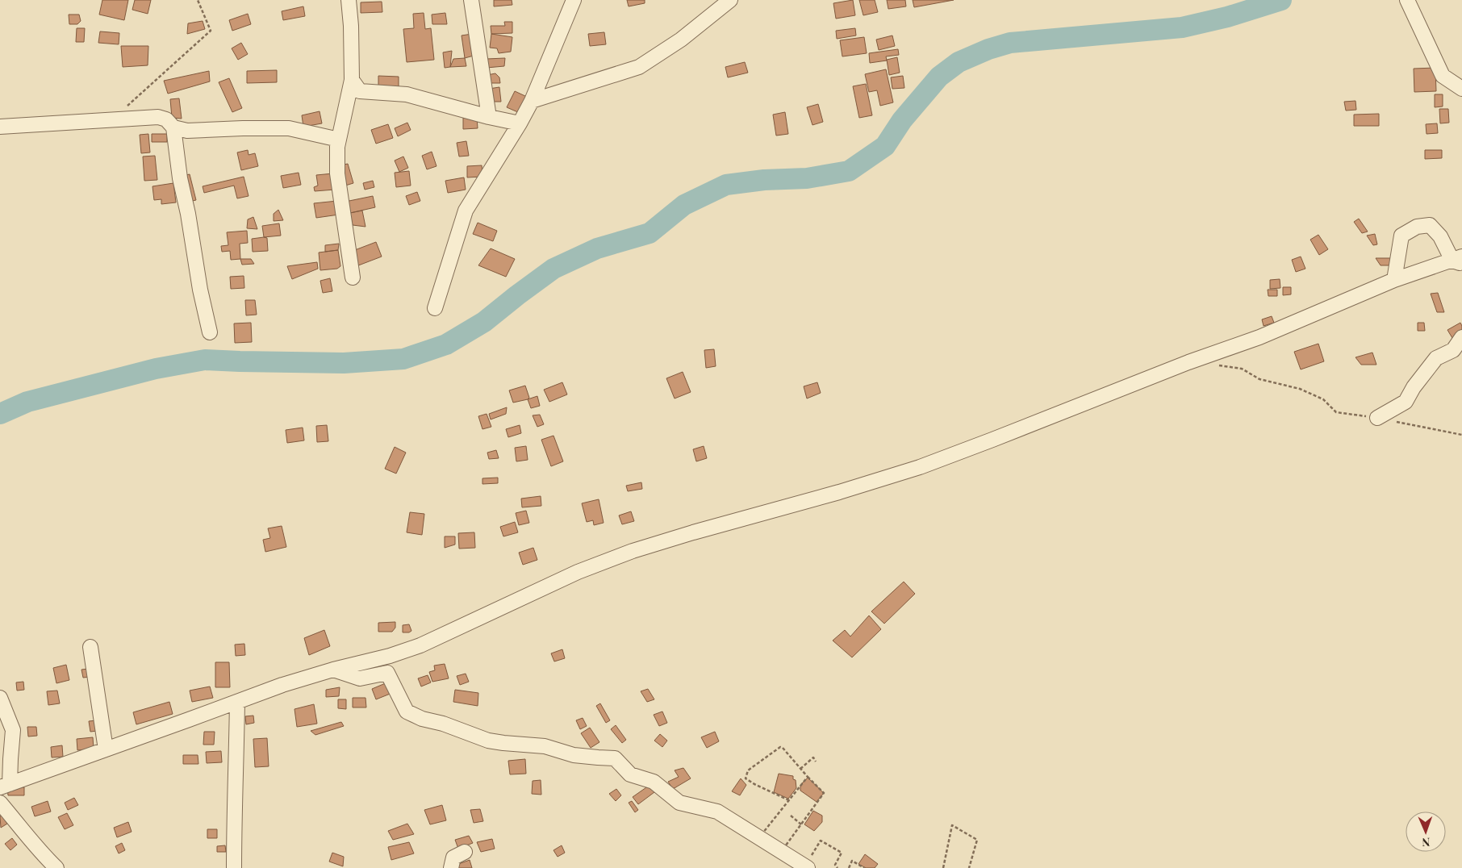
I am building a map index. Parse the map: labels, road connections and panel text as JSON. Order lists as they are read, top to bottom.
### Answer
{
  "north": "bottom"
}
